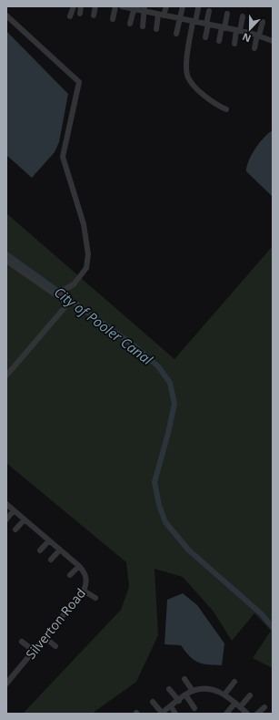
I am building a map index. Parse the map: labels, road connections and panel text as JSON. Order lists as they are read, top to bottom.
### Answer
{
  "streets": {
    "street": ["Silverton Road"]
  },
  "water": ["City of Pooler Canal"],
  "north": "bottom"
}
